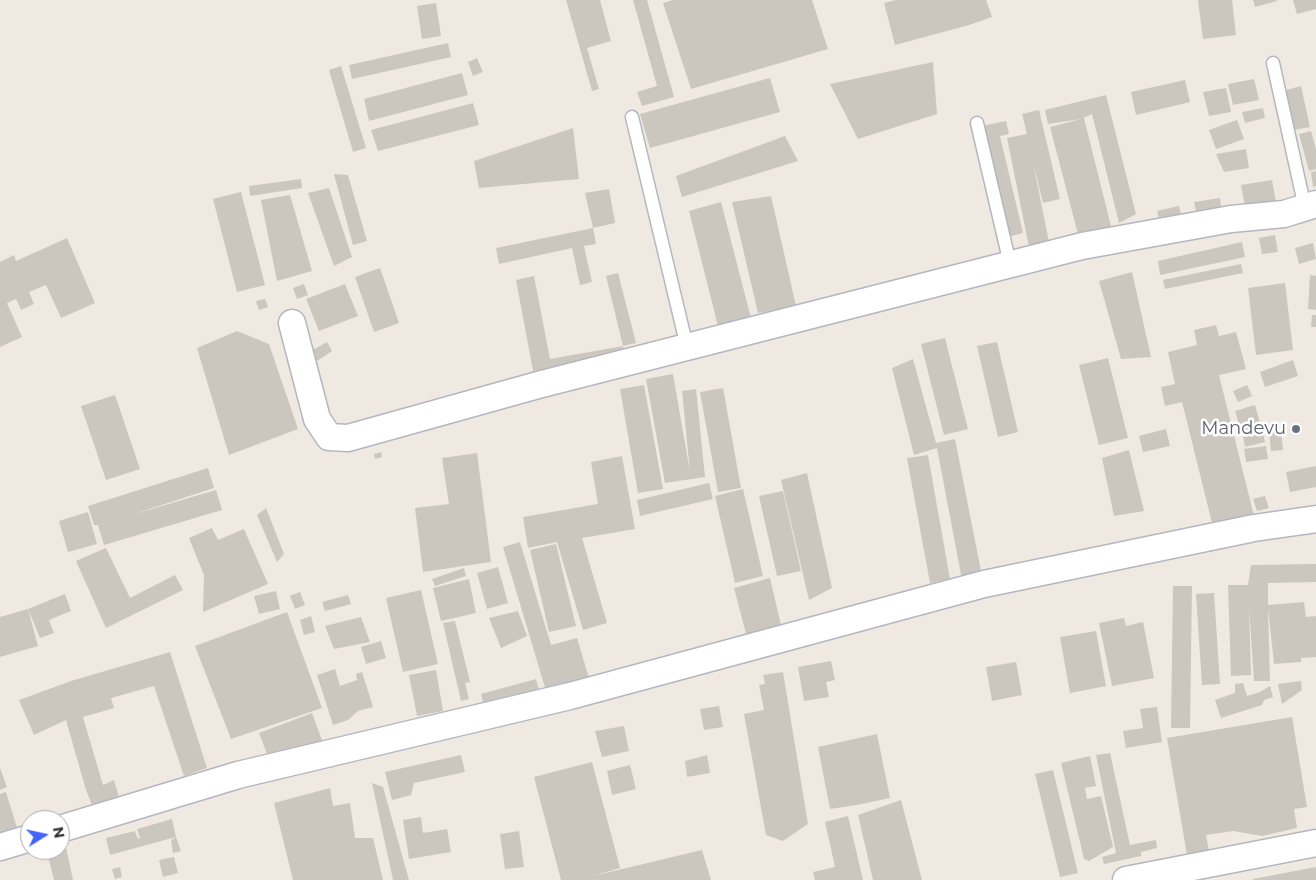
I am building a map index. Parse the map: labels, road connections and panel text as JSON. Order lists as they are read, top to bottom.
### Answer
{
  "places": ["Mandevu"],
  "north": "right"
}
